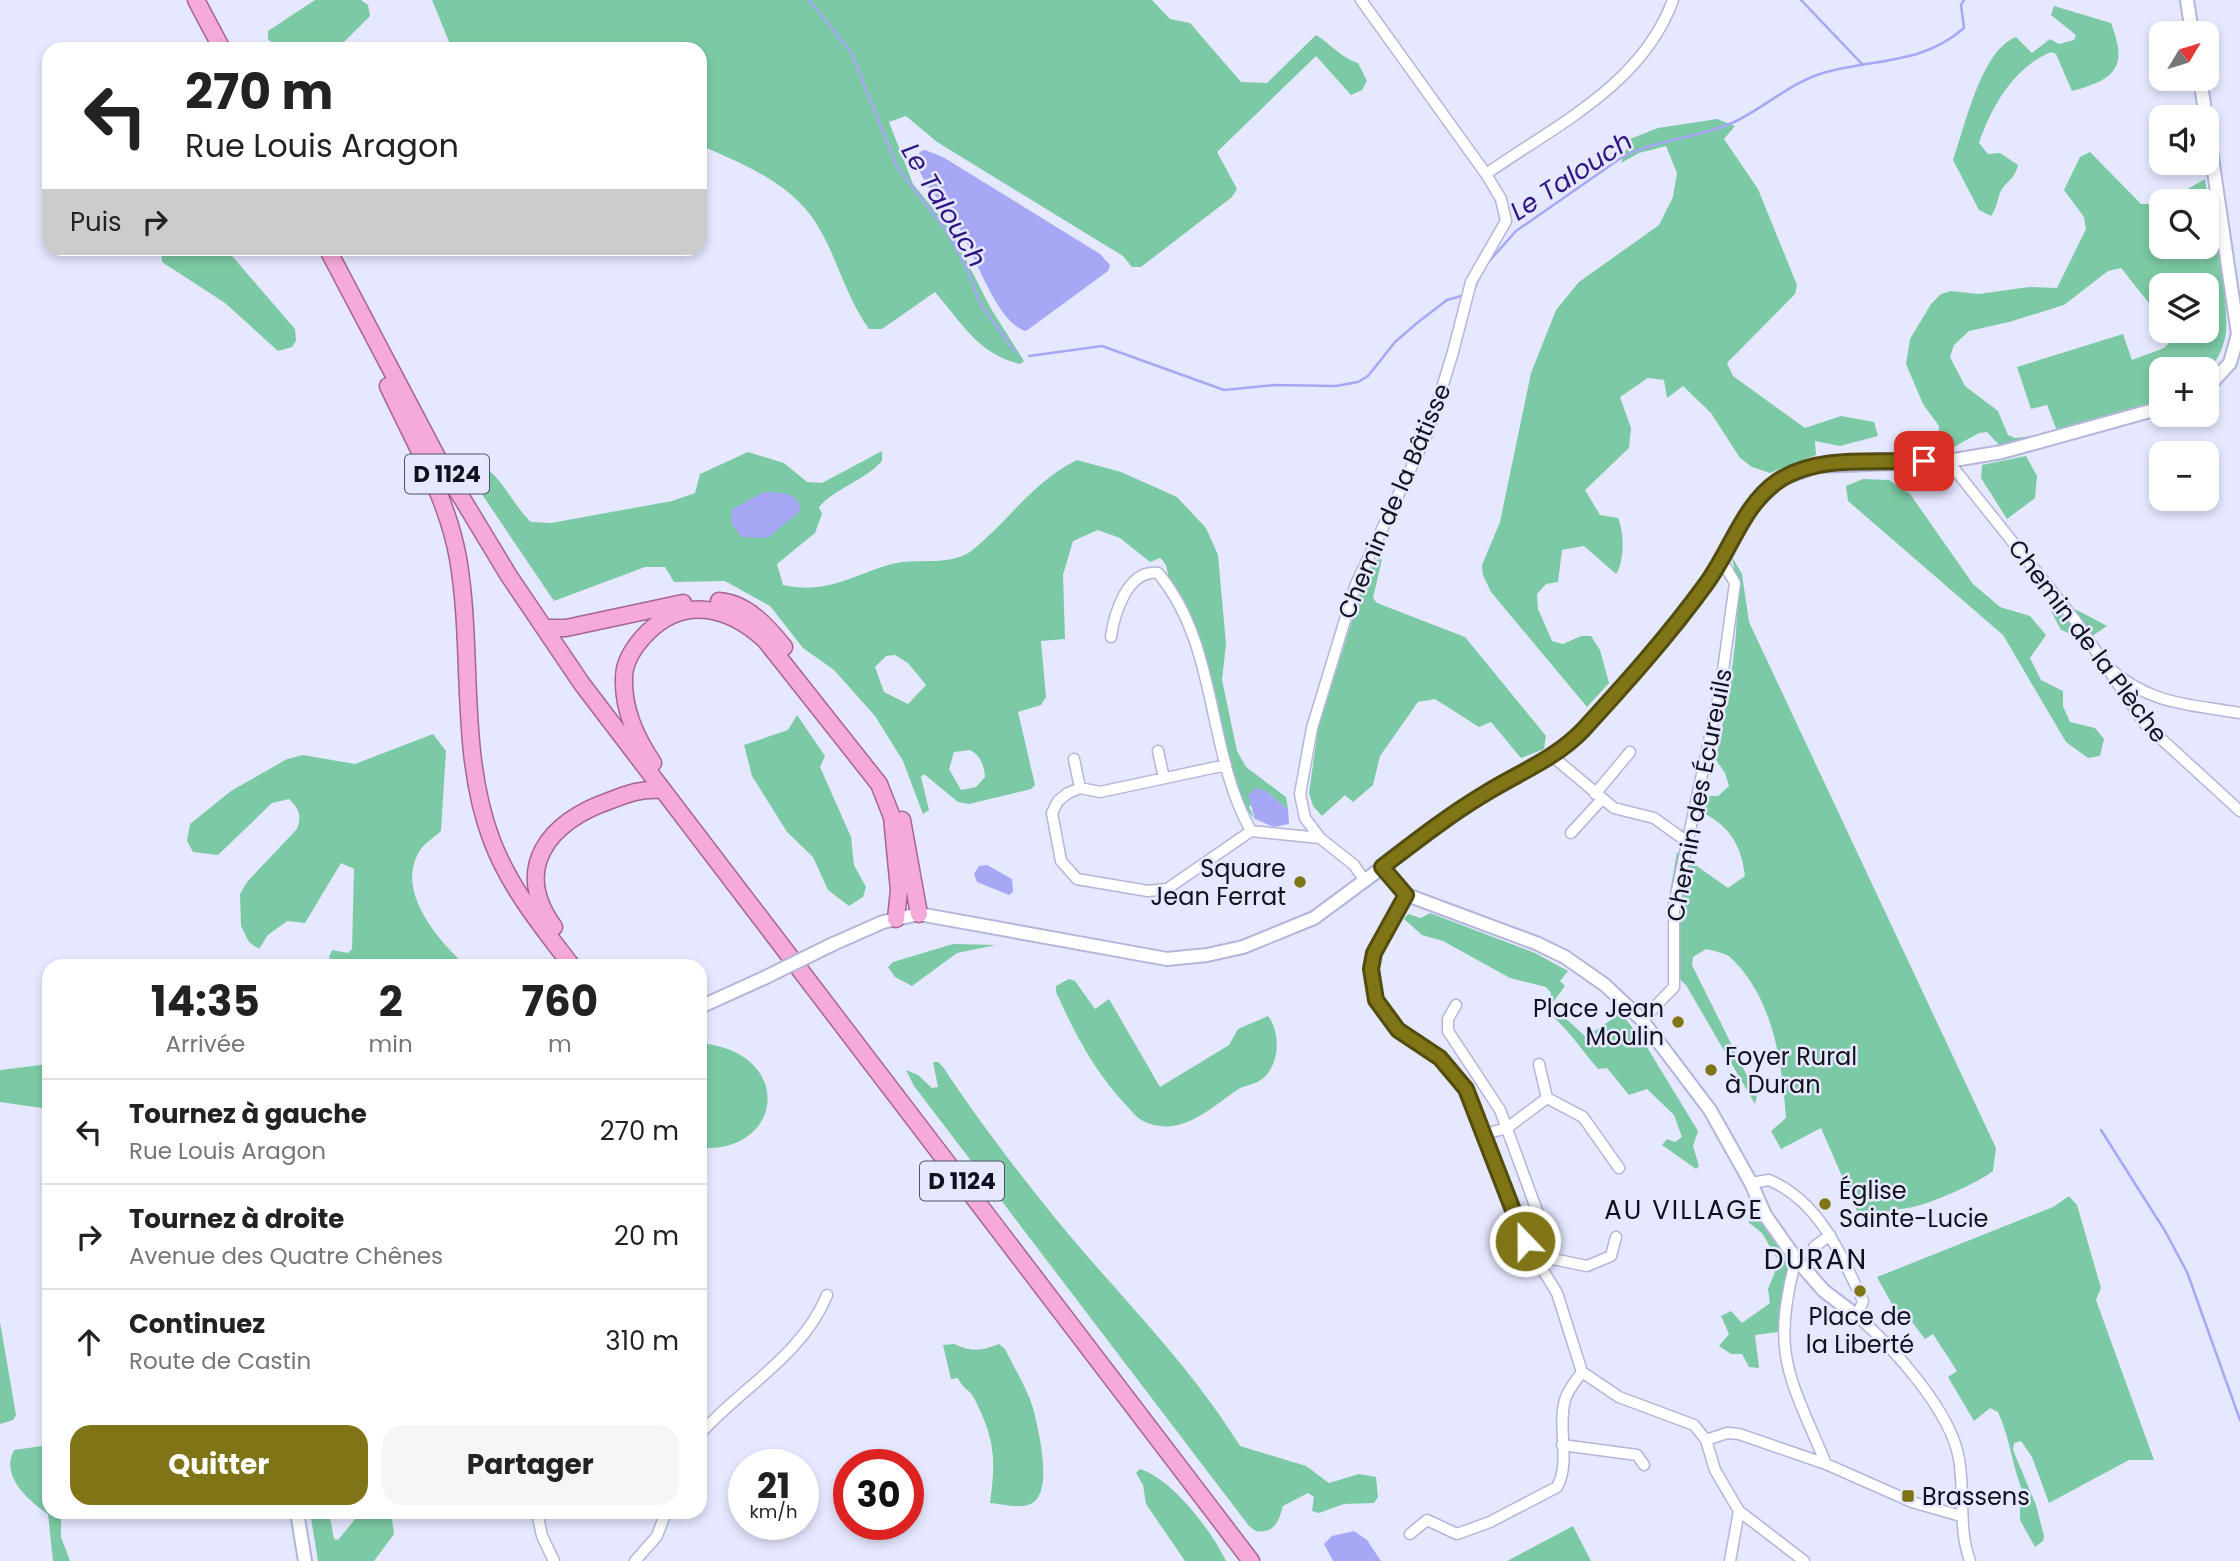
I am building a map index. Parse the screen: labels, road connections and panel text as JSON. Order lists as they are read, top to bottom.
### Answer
{
  "streets": {
    "highway": ["D 1124"],
    "street": ["Chemin de la Bâtisse", "Chemin de la Plèche", "Chemin des Écureuils"]
  },
  "districts": ["AU VILLAGE", "DURAN"],
  "water": ["Le Talouch"],
  "places": {
    "other": [
      "Square Jean Ferrat",
      "Place Jean Moulin",
      "Foyer Rural à Duran",
      "Église Sainte-Lucie",
      "Place de la Liberté"
    ],
    "transit": ["Brassens"]
  },
  "north": "top right",
  "page": {
    "map_buttons": ["+", "−"],
    "turn": ["270 m", "Rue Louis Aragon"],
    "then": "Puis",
    "eta": [
      "14:35",
      "Arrivée",
      "2",
      "min",
      "760",
      "m"
    ],
    "list": [
      {
        "name": "Tournez à gauche",
        "note": "Rue Louis Aragon",
        "value": "270 m"
      },
      {
        "name": "Tournez à droite",
        "note": "Avenue des Quatre Chênes",
        "value": "20 m"
      },
      {
        "name": "Continuez",
        "note": "Route de Castin",
        "value": "310 m"
      }
    ],
    "buttons": ["Quitter", "Partager"],
    "speed": "21 km/h",
    "limit": "30"
  }
}
